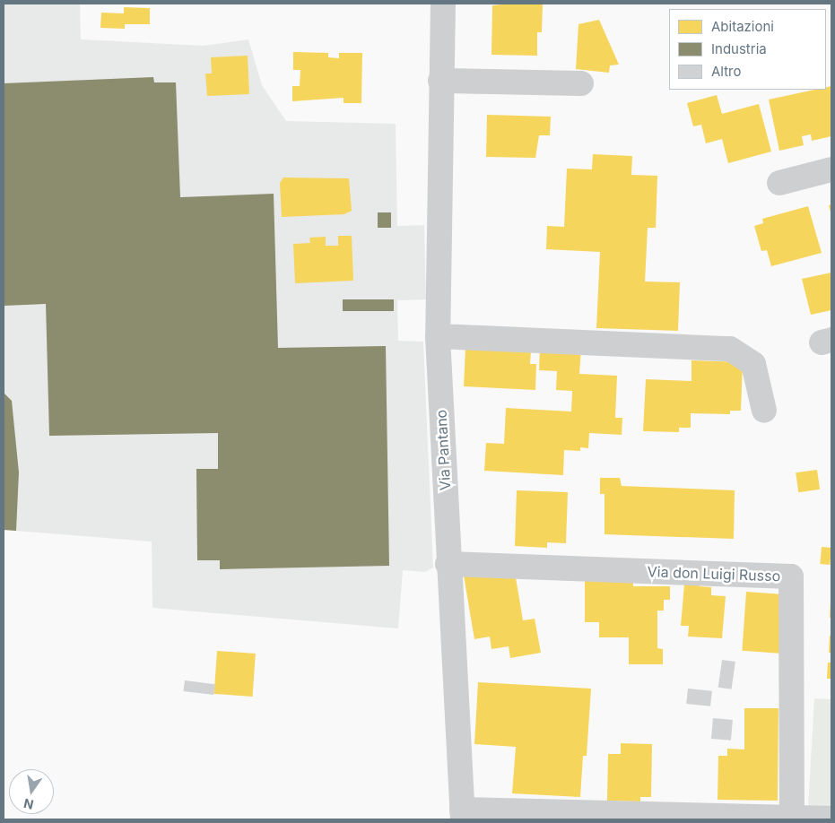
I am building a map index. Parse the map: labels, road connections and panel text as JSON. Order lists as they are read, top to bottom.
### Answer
{
  "streets": {
    "street": ["Via Pantano", "Via don Luigi Russo"]
  },
  "crossings": [
    ["Via Pantano", "Via don Luigi Russo"]
  ],
  "legend": ["Abitazioni", "Industria", "Altro"],
  "north": "bottom"
}
